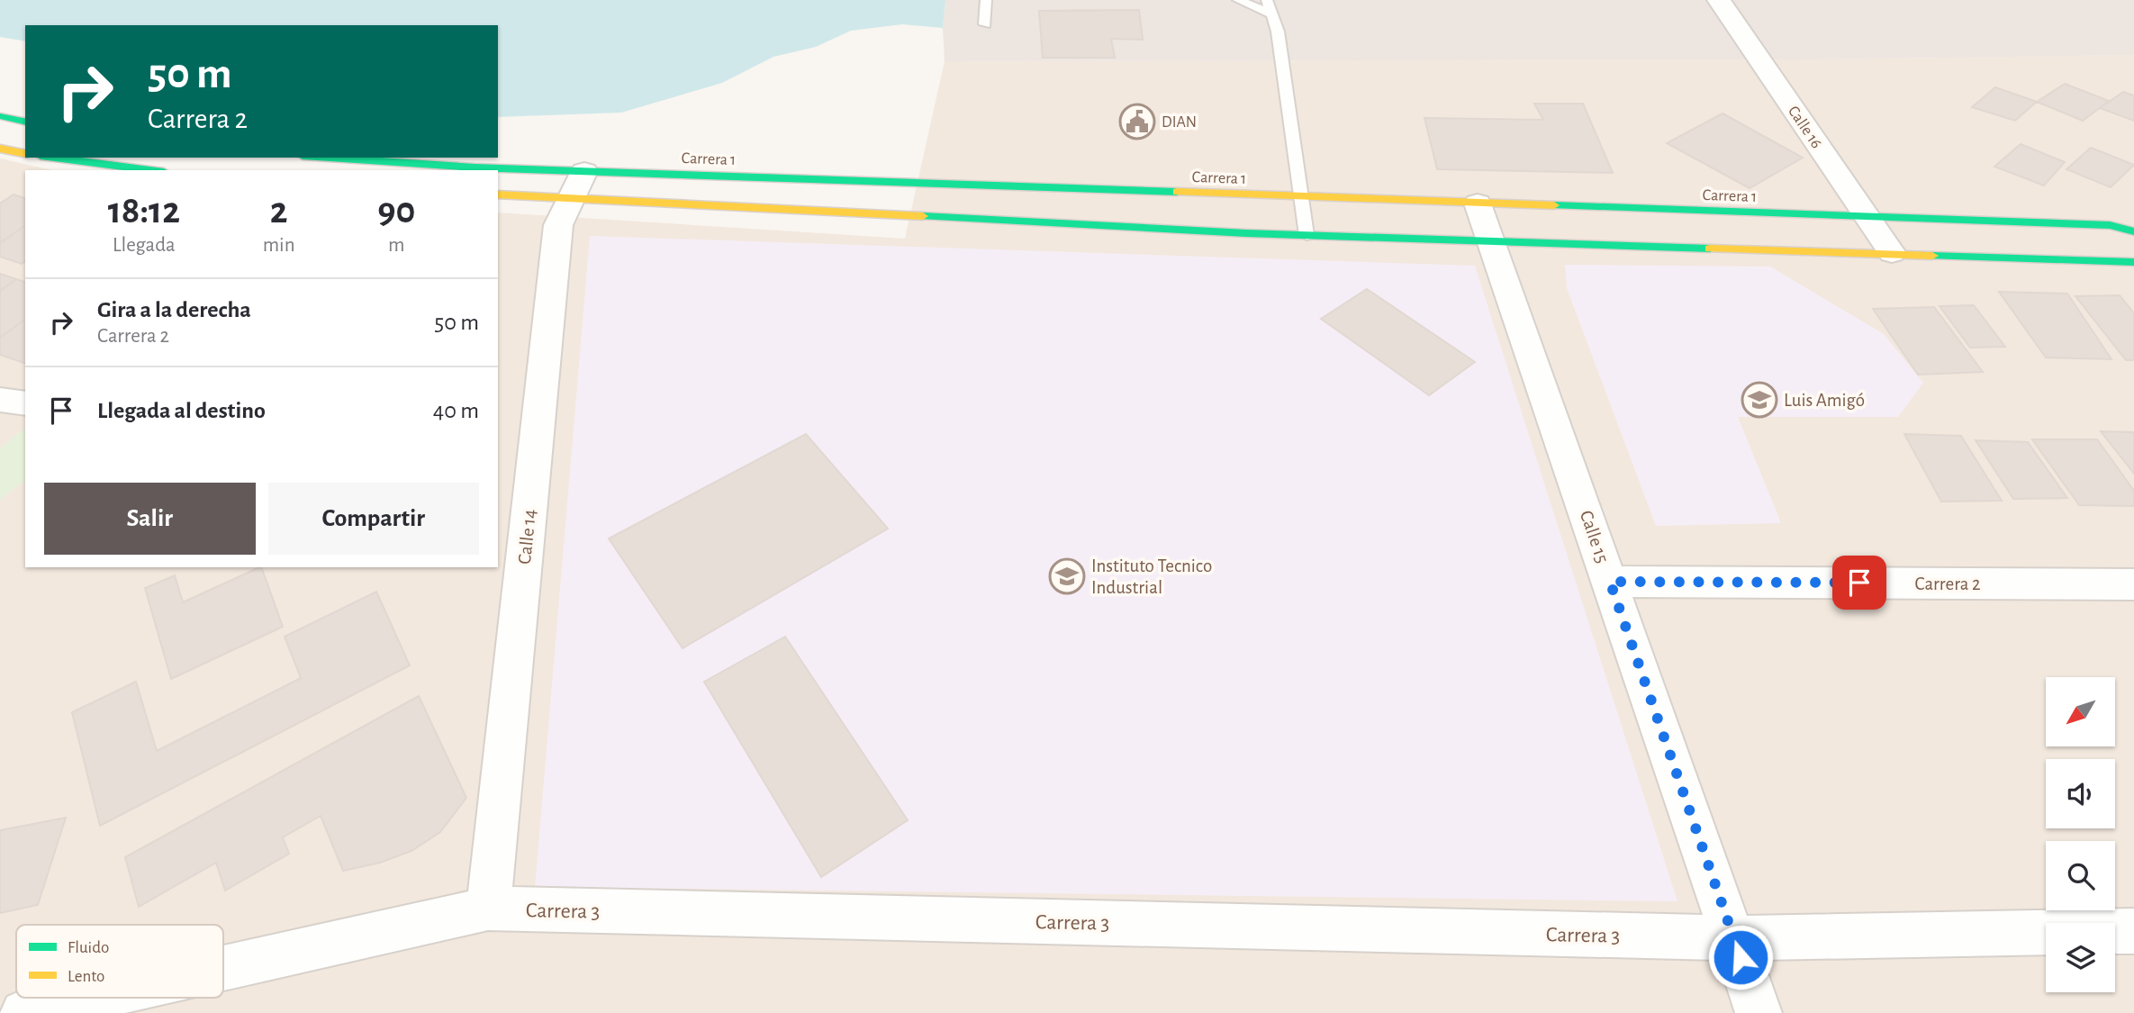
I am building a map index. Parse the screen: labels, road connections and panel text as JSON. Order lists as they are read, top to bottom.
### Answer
{
  "streets": {
    "highway": ["Carrera 1"],
    "street": [
      "Calle 16",
      "Calle 14",
      "Calle 15",
      "Carrera 2",
      "Carrera 3"
    ]
  },
  "crossings": [
    ["Calle 16", "Carrera 1"],
    ["Carrera 1", "Calle 14"],
    ["Carrera 1", "Calle 15"],
    ["Calle 14", "Carrera 3"],
    ["Calle 15", "Carrera 2"],
    ["Calle 15", "Carrera 3"]
  ],
  "places": {
    "public building": ["DIAN"],
    "school or university": ["Luis Amigó", "Instituto Tecnico Industrial"]
  },
  "legend": ["Fluido", "Lento"],
  "north": "bottom left",
  "page": {
    "turn": ["50 m", "Carrera 2"],
    "eta": [
      "18:12",
      "Llegada",
      "2",
      "min",
      "90",
      "m"
    ],
    "list": [
      {
        "name": "Gira a la derecha",
        "note": "Carrera 2",
        "value": "50 m"
      },
      {
        "name": "Llegada al destino",
        "value": "40 m"
      }
    ],
    "buttons": ["Salir", "Compartir"]
  }
}
